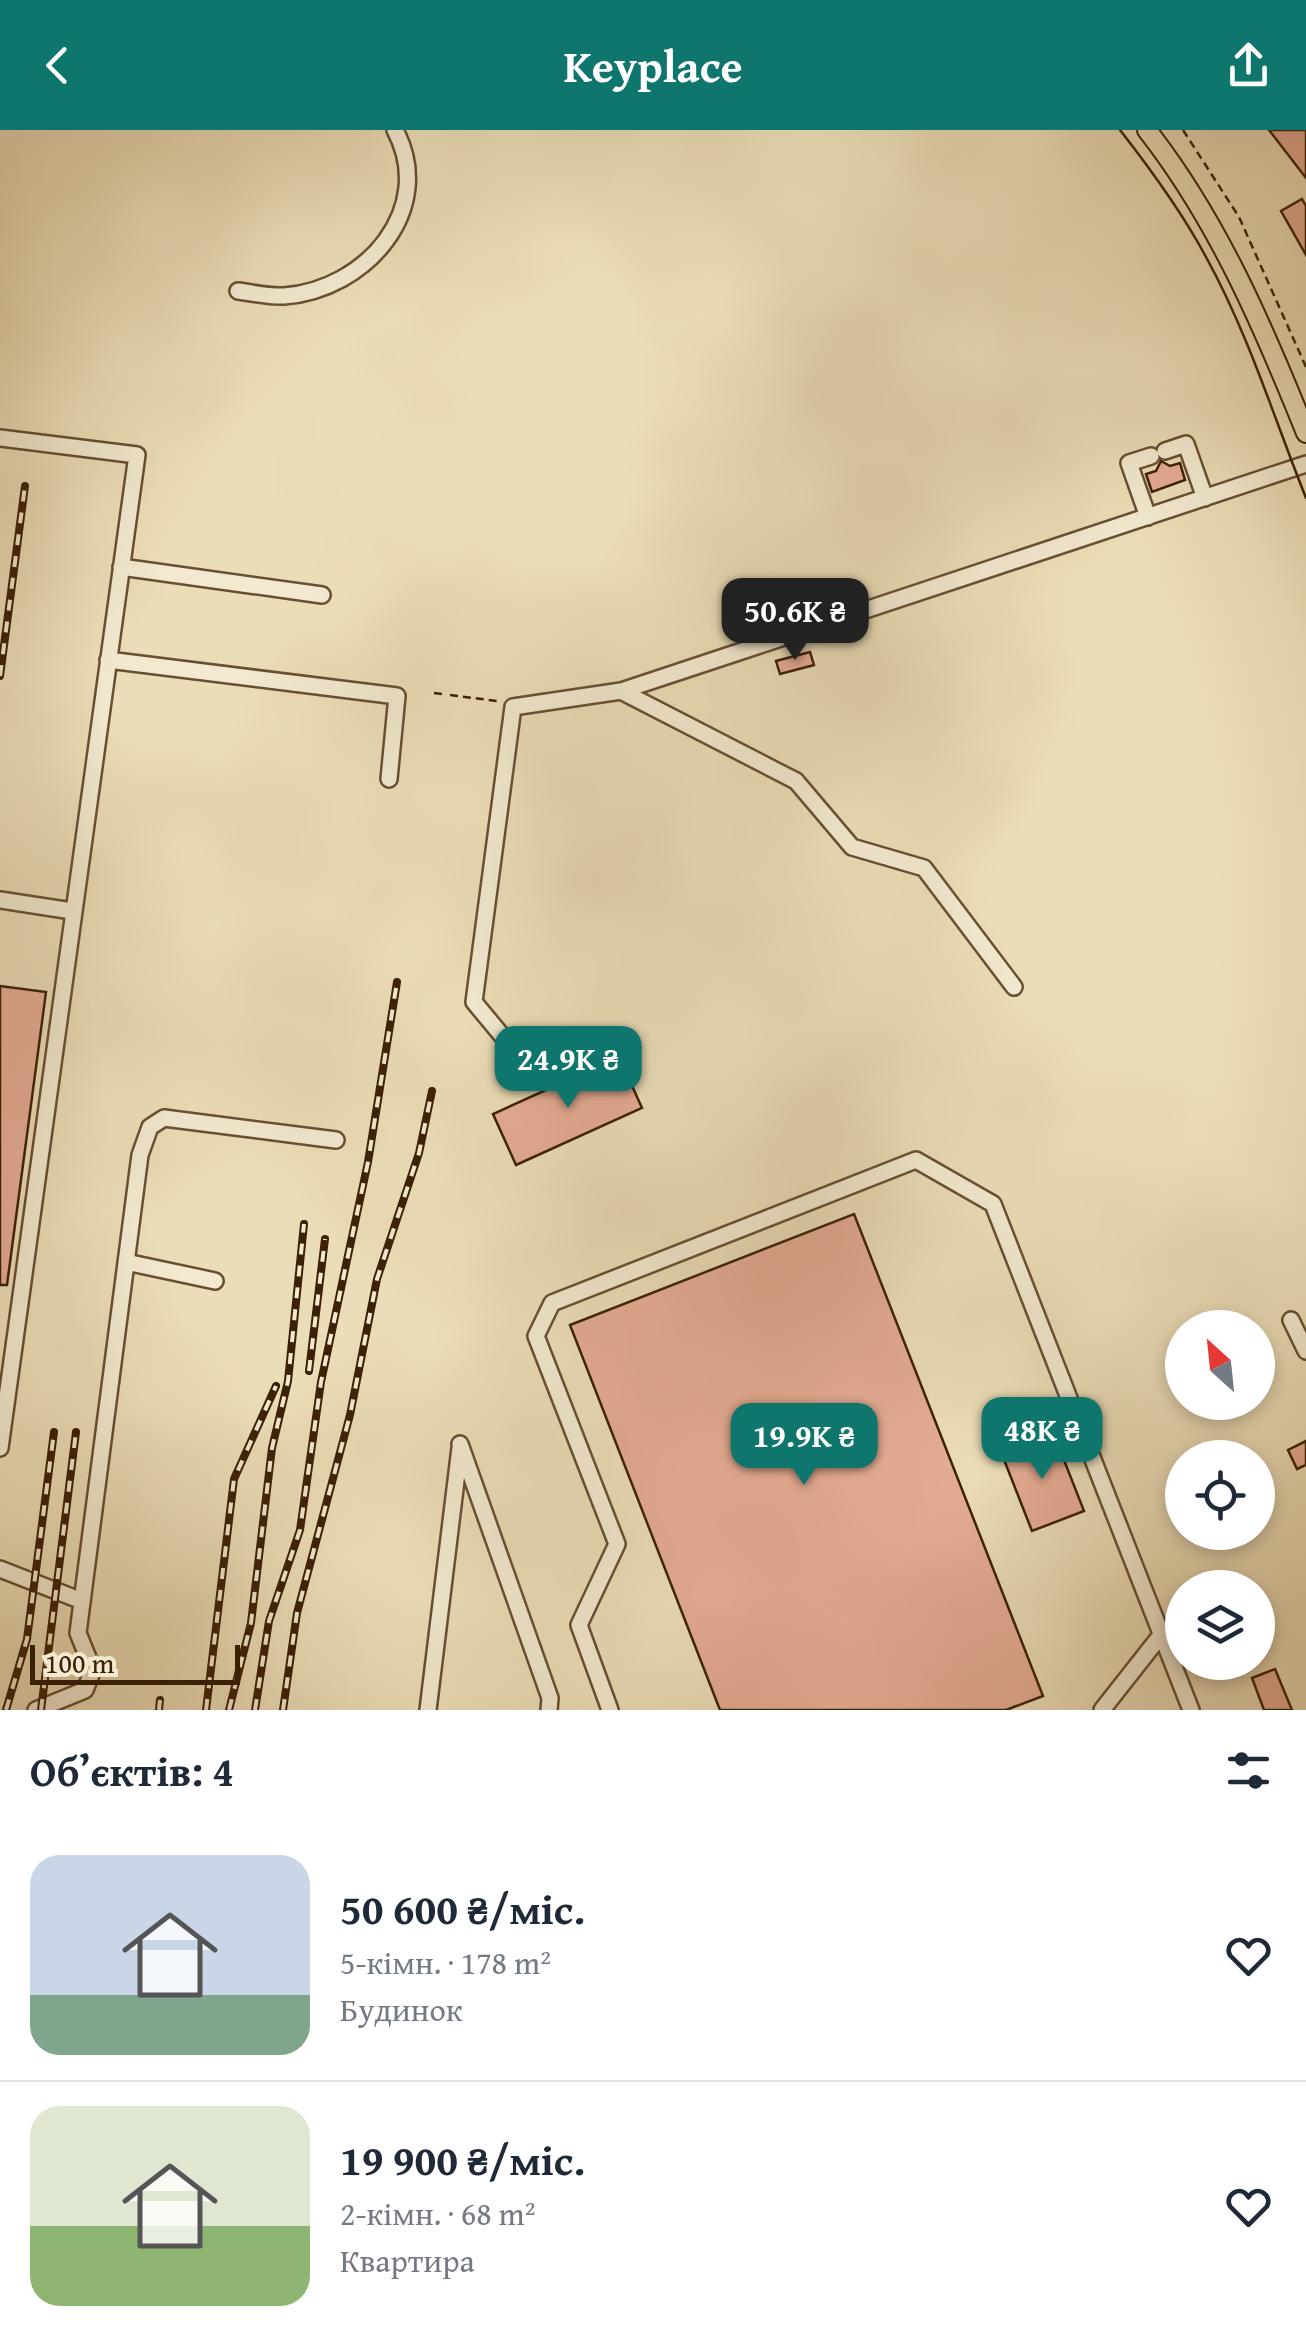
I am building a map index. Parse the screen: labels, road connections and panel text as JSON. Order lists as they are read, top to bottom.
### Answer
{
  "scale_bar": "100 m",
  "north": "top left",
  "page": {
    "header": "Keyplace",
    "price": [
      "50.6K ₴",
      "24.9K ₴",
      "48K ₴",
      "19.9K ₴"
    ],
    "scale": "100 m",
    "heading": "Об’єктів: 4",
    "list": [
      {
        "name": "50 600 ₴/міс.",
        "note": "5-кімн. · 178 m² · Будинок"
      },
      {
        "name": "19 900 ₴/міс.",
        "note": "2-кімн. · 68 m² · Квартира"
      }
    ]
  }
}
